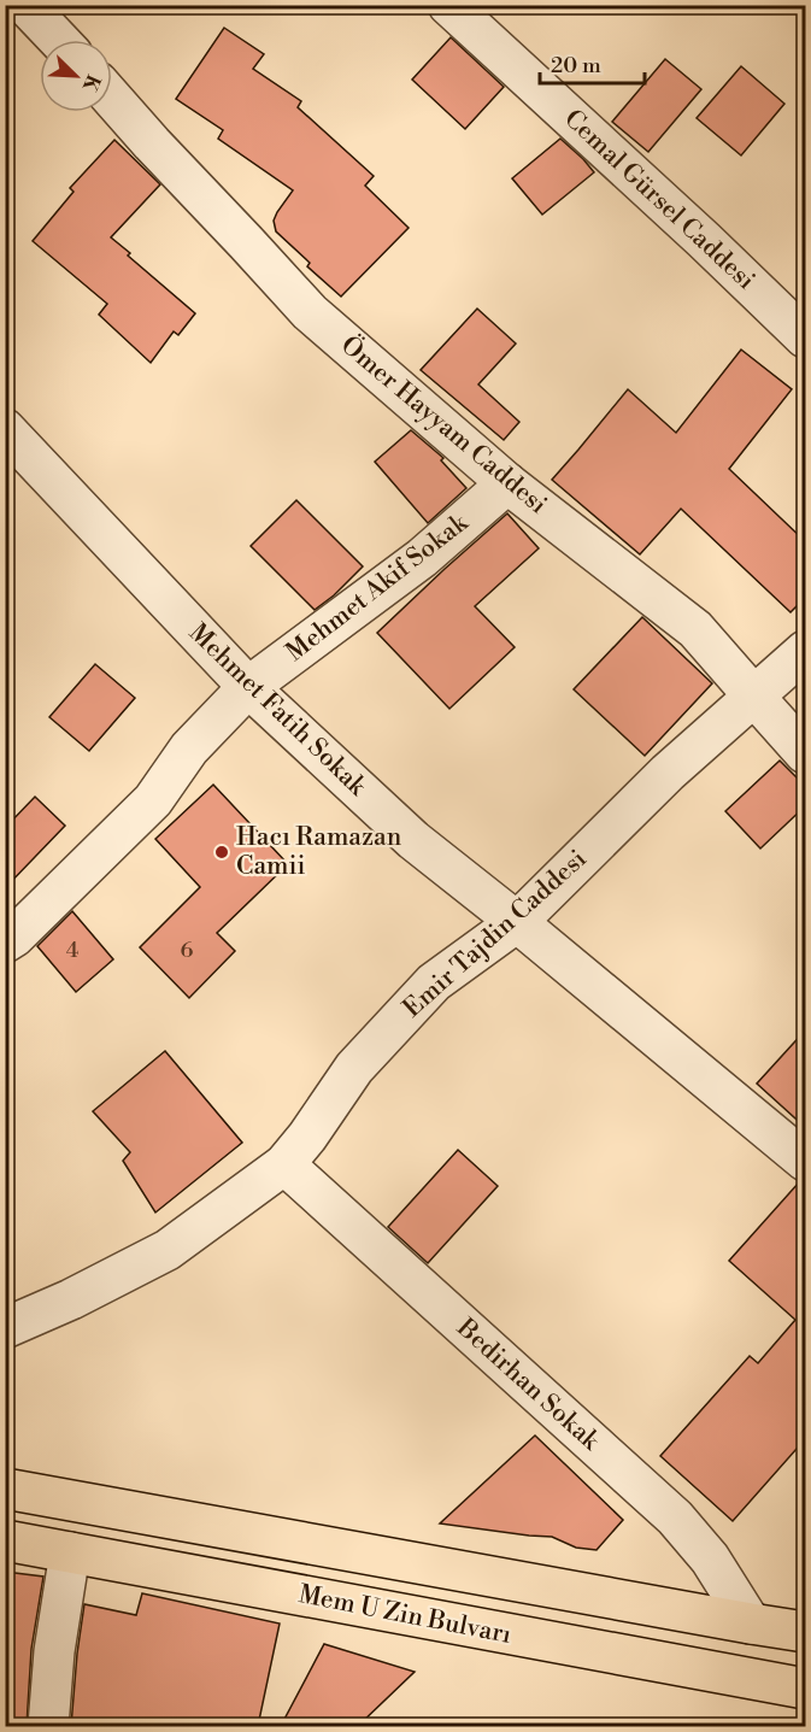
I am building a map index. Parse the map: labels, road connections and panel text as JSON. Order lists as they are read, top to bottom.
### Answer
{
  "streets": {
    "main road": ["Mem U Zin Bulvarı"],
    "street": [
      "Cemal Gürsel Caddesi",
      "Ömer Hayyam Caddesi",
      "Mehmet Akif Sokak",
      "Mehmet Fatih Sokak",
      "Emir Tajdin Caddesi",
      "Bedirhan Sokak"
    ]
  },
  "crossings": [
    ["Ömer Hayyam Caddesi", "Mehmet Akif Sokak"],
    ["Ömer Hayyam Caddesi", "Emir Tajdin Caddesi"],
    ["Mehmet Akif Sokak", "Mehmet Fatih Sokak"],
    ["Mehmet Fatih Sokak", "Emir Tajdin Caddesi"],
    ["Emir Tajdin Caddesi", "Bedirhan Sokak"],
    ["Bedirhan Sokak", "Mem U Zin Bulvarı"]
  ],
  "places": ["Hacı Ramazan Camii"],
  "house_numbers": ["4", "6"],
  "scale_bar": "20 m",
  "north": "bottom right"
}
